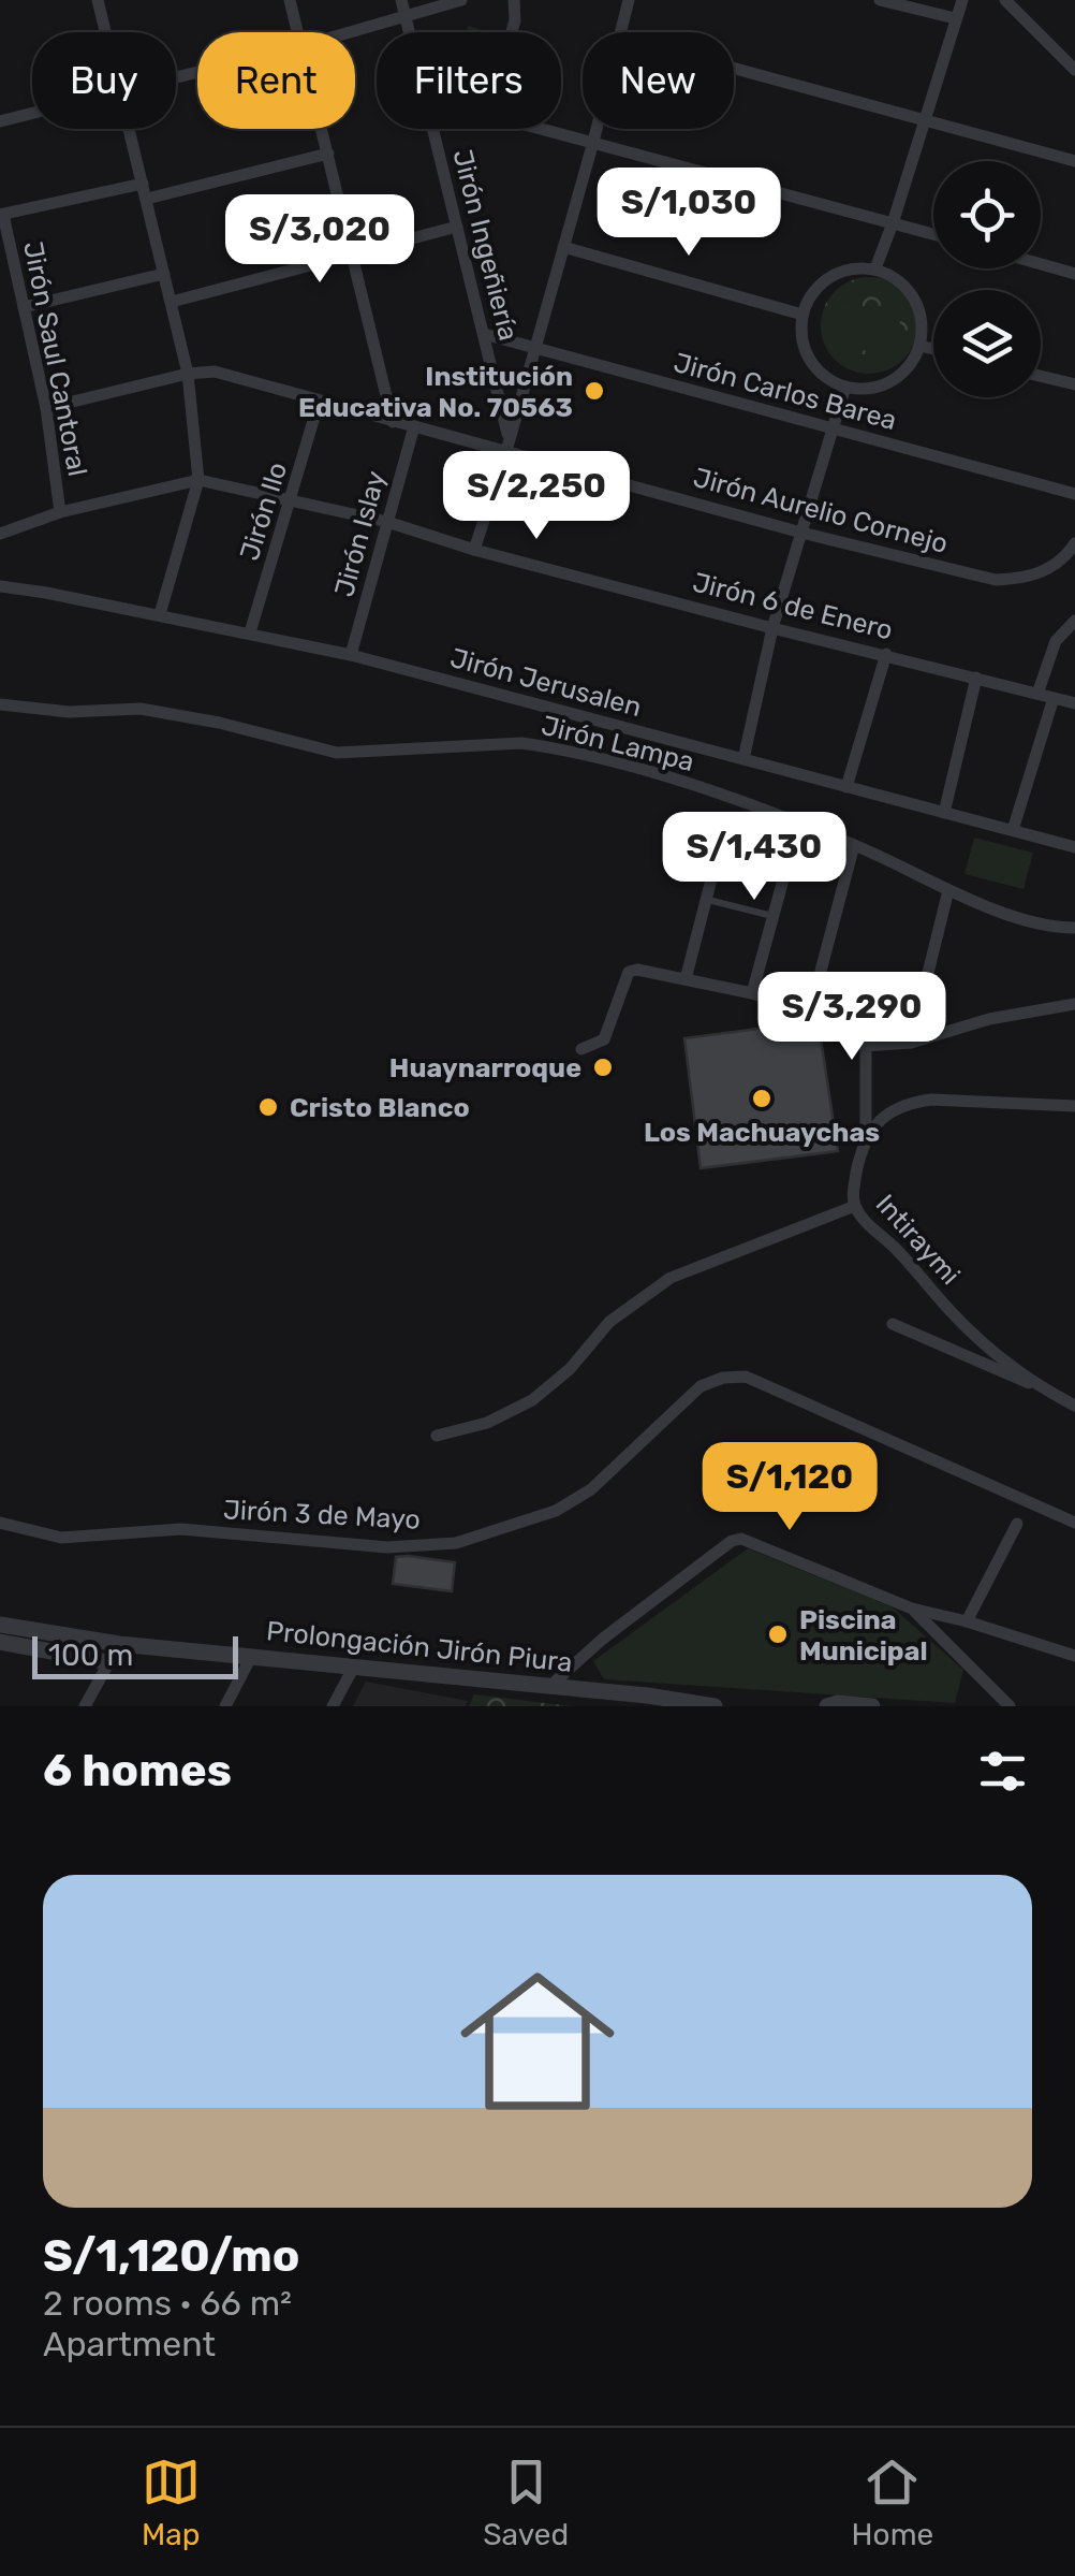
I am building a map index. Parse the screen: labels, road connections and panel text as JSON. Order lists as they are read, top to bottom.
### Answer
{
  "streets": {
    "street": [
      "Jirón Ingeñiería",
      "Jirón Saul Cantoral",
      "Jirón Carlos Barea",
      "Jirón Aurelio Cornejo",
      "Jirón Ilo",
      "Jirón Islay",
      "Jirón 6 de Enero",
      "Jirón Jerusalen",
      "Jirón Lampa",
      "Intiraymi",
      "Jirón 3 de Mayo",
      "Prolongación Jirón Piura"
    ]
  },
  "crossings": [
    ["Jirón Ingeñiería", "Jirón Carlos Barea"],
    ["Jirón Ingeñiería", "Jirón Aurelio Cornejo"],
    ["Jirón Saul Cantoral", "Jirón Aurelio Cornejo"],
    ["Jirón Saul Cantoral", "Jirón 6 de Enero"],
    ["Jirón Aurelio Cornejo", "Jirón Ilo"],
    ["Jirón Aurelio Cornejo", "Jirón Islay"],
    ["Jirón Ilo", "Jirón 6 de Enero"],
    ["Jirón Ilo", "Jirón Jerusalen"],
    ["Jirón Islay", "Jirón 6 de Enero"],
    ["Jirón Islay", "Jirón Jerusalen"]
  ],
  "places": [
    "Institución Educativa No. 70563",
    "Huaynarroque",
    "Los Machuaychas",
    "Cristo Blanco",
    "Piscina Municipal"
  ],
  "scale_bar": "100 m",
  "page": {
    "chip": [
      "Buy",
      "Rent",
      "Filters",
      "New"
    ],
    "price": [
      "S/1,030",
      "S/3,020",
      "S/2,250",
      "S/1,430",
      "S/3,290",
      "S/1,120"
    ],
    "scale": "100 m",
    "heading": "6 homes",
    "list": [
      {
        "name": "S/1,120/mo",
        "note": "2 rooms · 66 m² · Apartment"
      }
    ],
    "tabs": ["Map", "Saved", "Home"]
  }
}
